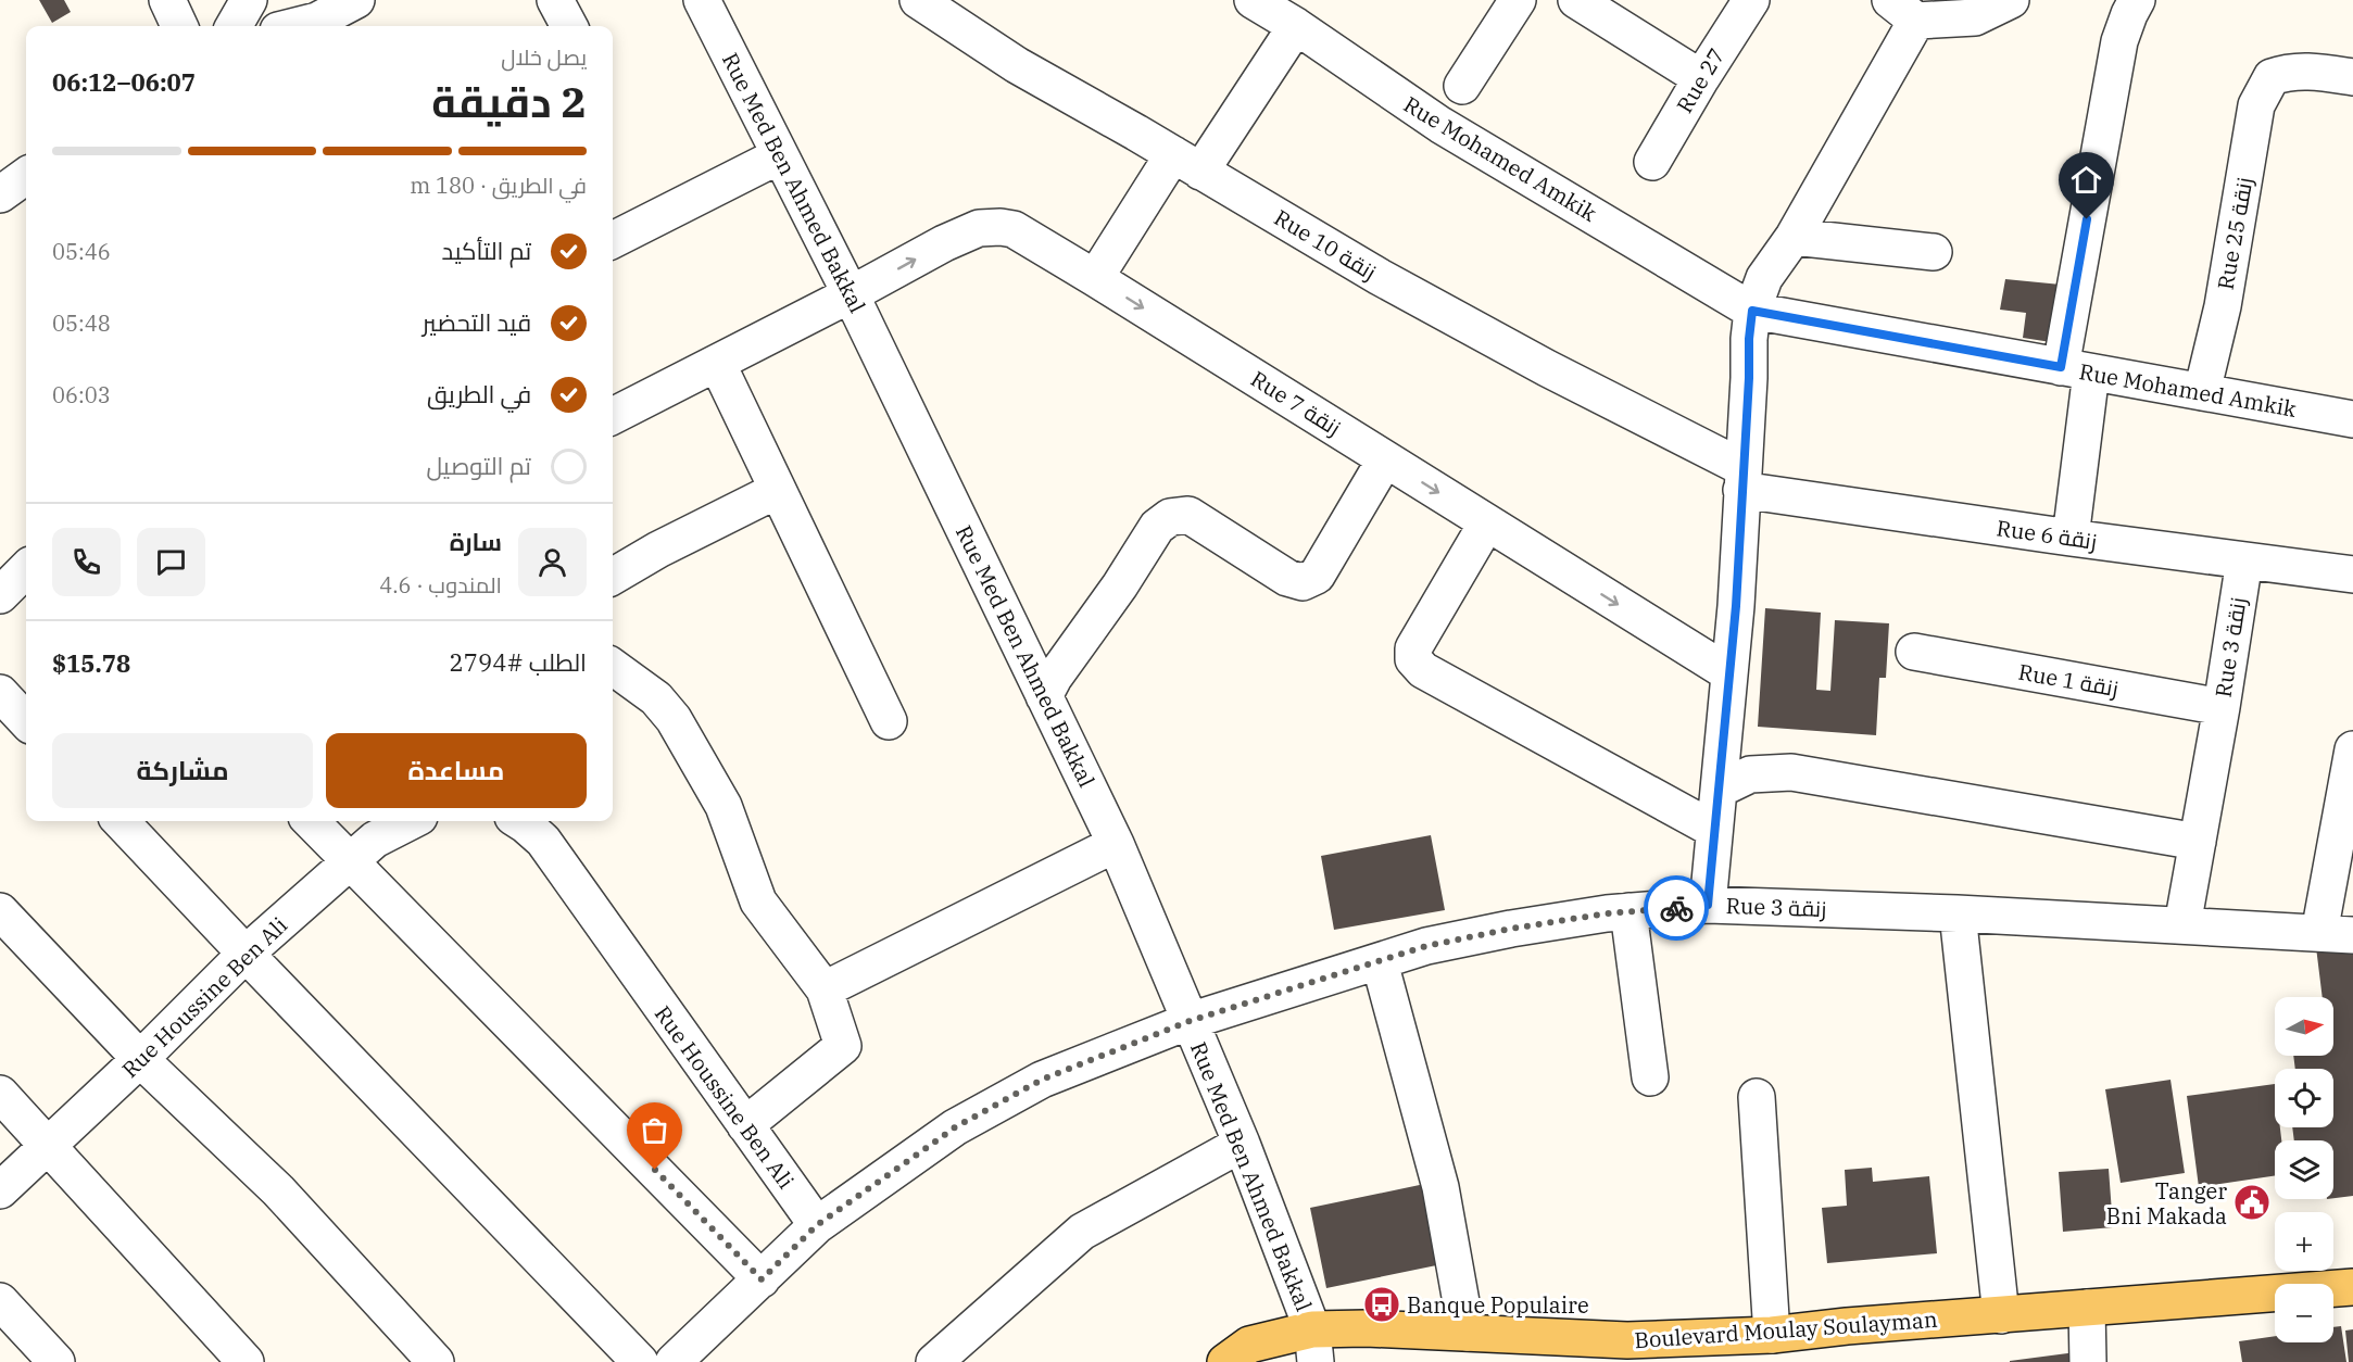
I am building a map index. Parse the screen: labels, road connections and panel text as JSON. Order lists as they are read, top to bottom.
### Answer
{
  "streets": {
    "main road": ["Boulevard Moulay Soulayman"],
    "street": [
      "Rue 27",
      "Rue Mohamed Amkik",
      "Rue Med Ben Ahmed Bakkal",
      "Rue 25 زنقة",
      "Rue 10 زنقة",
      "Rue 7 زنقة",
      "Rue 6 زنقة",
      "Rue 3 زنقة",
      "Rue 1 زنقة",
      "Rue Houssine Ben Ali"
    ]
  },
  "crossings": [
    ["Rue Mohamed Amkik", "Rue 25 زنقة"],
    ["Rue Med Ben Ahmed Bakkal", "Rue 7 زنقة"],
    ["Rue Med Ben Ahmed Bakkal", "Rue 3 زنقة"],
    ["Rue Med Ben Ahmed Bakkal", "Boulevard Moulay Soulayman"],
    ["Rue 10 زنقة", "Rue 6 زنقة"],
    ["Rue 6 زنقة", "Rue 3 زنقة"],
    ["Rue 3 زنقة", "Rue 1 زنقة"],
    ["Rue 3 زنقة", "Rue Houssine Ben Ali"]
  ],
  "one_way": ["Rue 7 زنقة"],
  "places": {
    "public building": ["Tanger Bni Makada"],
    "bus stop": ["Banque Populaire"]
  },
  "north": "right",
  "page": {
    "heading": ["2 دقيقة", "يصل خلال", "06:07–06:12"],
    "panel": [
      "سارة",
      "المندوب · 4.6",
      "الطلب #2794",
      "$15.78"
    ],
    "bar": "في الطريق · 180 m",
    "list": [
      ["تم التأكيد", "05:46"],
      ["قيد التحضير", "05:48"],
      ["في الطريق", "06:03"],
      "تم التوصيل"
    ],
    "buttons": ["مساعدة", "مشاركة"],
    "map_buttons": ["+", "−"]
  }
}
